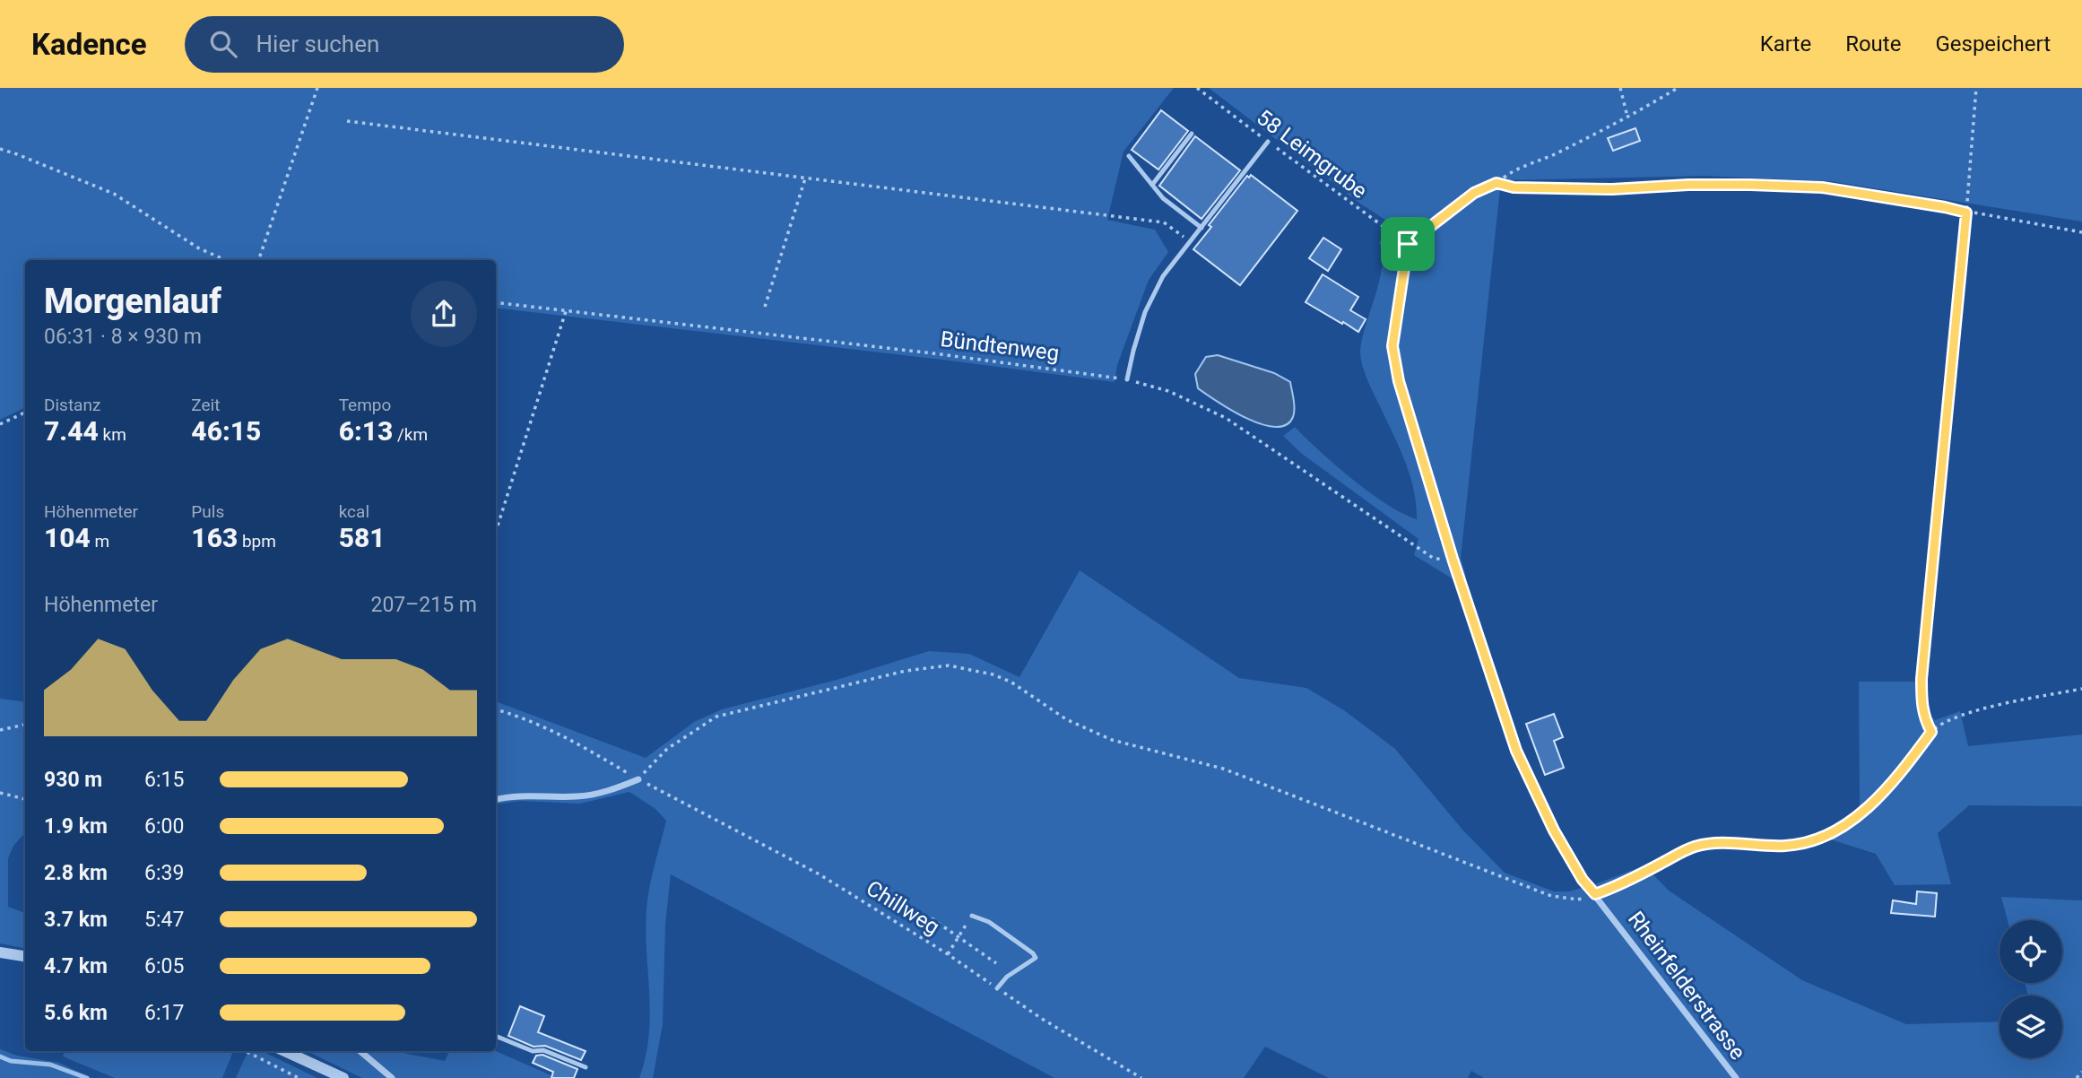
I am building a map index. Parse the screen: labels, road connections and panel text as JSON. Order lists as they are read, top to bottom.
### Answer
{
  "streets": {
    "street": ["Rheinfelderstrasse"],
    "path": ["58 Leimgrube", "Bündtenweg", "Chillweg"]
  },
  "crossings": [
    ["58 Leimgrube", "Rheinfelderstrasse"],
    ["Bündtenweg", "Rheinfelderstrasse"]
  ],
  "page": {
    "header": "Kadence",
    "search": "Hier suchen",
    "nav": ["Karte", "Route", "Gespeichert"],
    "heading": ["Morgenlauf", "06:31 · 8 × 930 m"],
    "stats": [
      ["Distanz", "7.44 km"],
      ["Zeit", "46:15"],
      ["Tempo", "6:13 /km"],
      ["Höhenmeter", "104 m"],
      ["Puls", "163 bpm"],
      ["kcal", "581"]
    ],
    "chart": ["Höhenmeter", "207–215 m"],
    "list": [
      {
        "name": "930 m",
        "note": "6:15"
      },
      {
        "name": "1.9 km",
        "note": "6:00"
      },
      {
        "name": "2.8 km",
        "note": "6:39"
      },
      {
        "name": "3.7 km",
        "note": "5:47"
      },
      {
        "name": "4.7 km",
        "note": "6:05"
      },
      {
        "name": "5.6 km",
        "note": "6:17"
      }
    ]
  }
}
